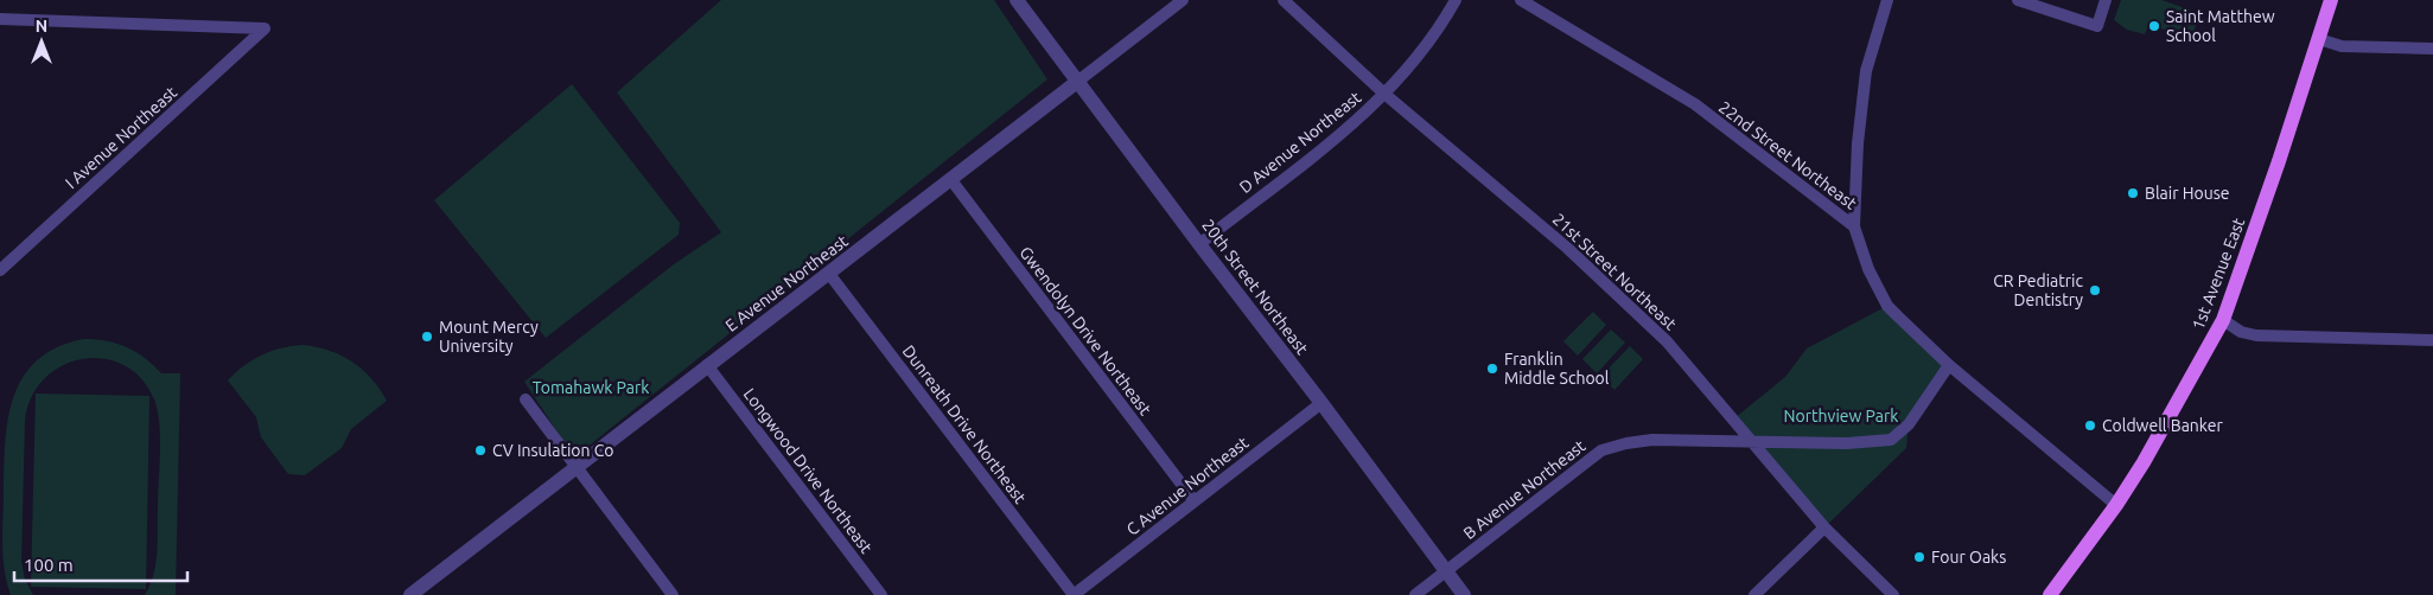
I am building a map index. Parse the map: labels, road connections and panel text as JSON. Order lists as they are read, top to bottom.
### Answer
{
  "streets": {
    "main road": ["1st Avenue East"],
    "street": [
      "I Avenue Northeast",
      "D Avenue Northeast",
      "22nd Street Northeast",
      "21st Street Northeast",
      "E Avenue Northeast",
      "20th Street Northeast",
      "Gwendolyn Drive Northeast",
      "Dunreath Drive Northeast",
      "Longwood Drive Northeast",
      "C Avenue Northeast",
      "B Avenue Northeast"
    ]
  },
  "crossings": [
    ["D Avenue Northeast", "21st Street Northeast"],
    ["D Avenue Northeast", "20th Street Northeast"],
    ["22nd Street Northeast", "1st Avenue East"],
    ["22nd Street Northeast", "B Avenue Northeast"],
    ["21st Street Northeast", "B Avenue Northeast"],
    ["E Avenue Northeast", "20th Street Northeast"],
    ["E Avenue Northeast", "Gwendolyn Drive Northeast"],
    ["E Avenue Northeast", "Dunreath Drive Northeast"],
    ["E Avenue Northeast", "Longwood Drive Northeast"],
    ["20th Street Northeast", "C Avenue Northeast"],
    ["20th Street Northeast", "B Avenue Northeast"],
    ["Gwendolyn Drive Northeast", "C Avenue Northeast"],
    ["Dunreath Drive Northeast", "C Avenue Northeast"]
  ],
  "parks": ["Tomahawk Park", "Northview Park"],
  "places": [
    "Saint Matthew School",
    "Blair House",
    "CR Pediatric Dentistry",
    "Mount Mercy University",
    "Franklin Middle School",
    "Coldwell Banker",
    "CV Insulation Co",
    "Four Oaks"
  ],
  "scale_bar": "100 m",
  "north": "top"
}
